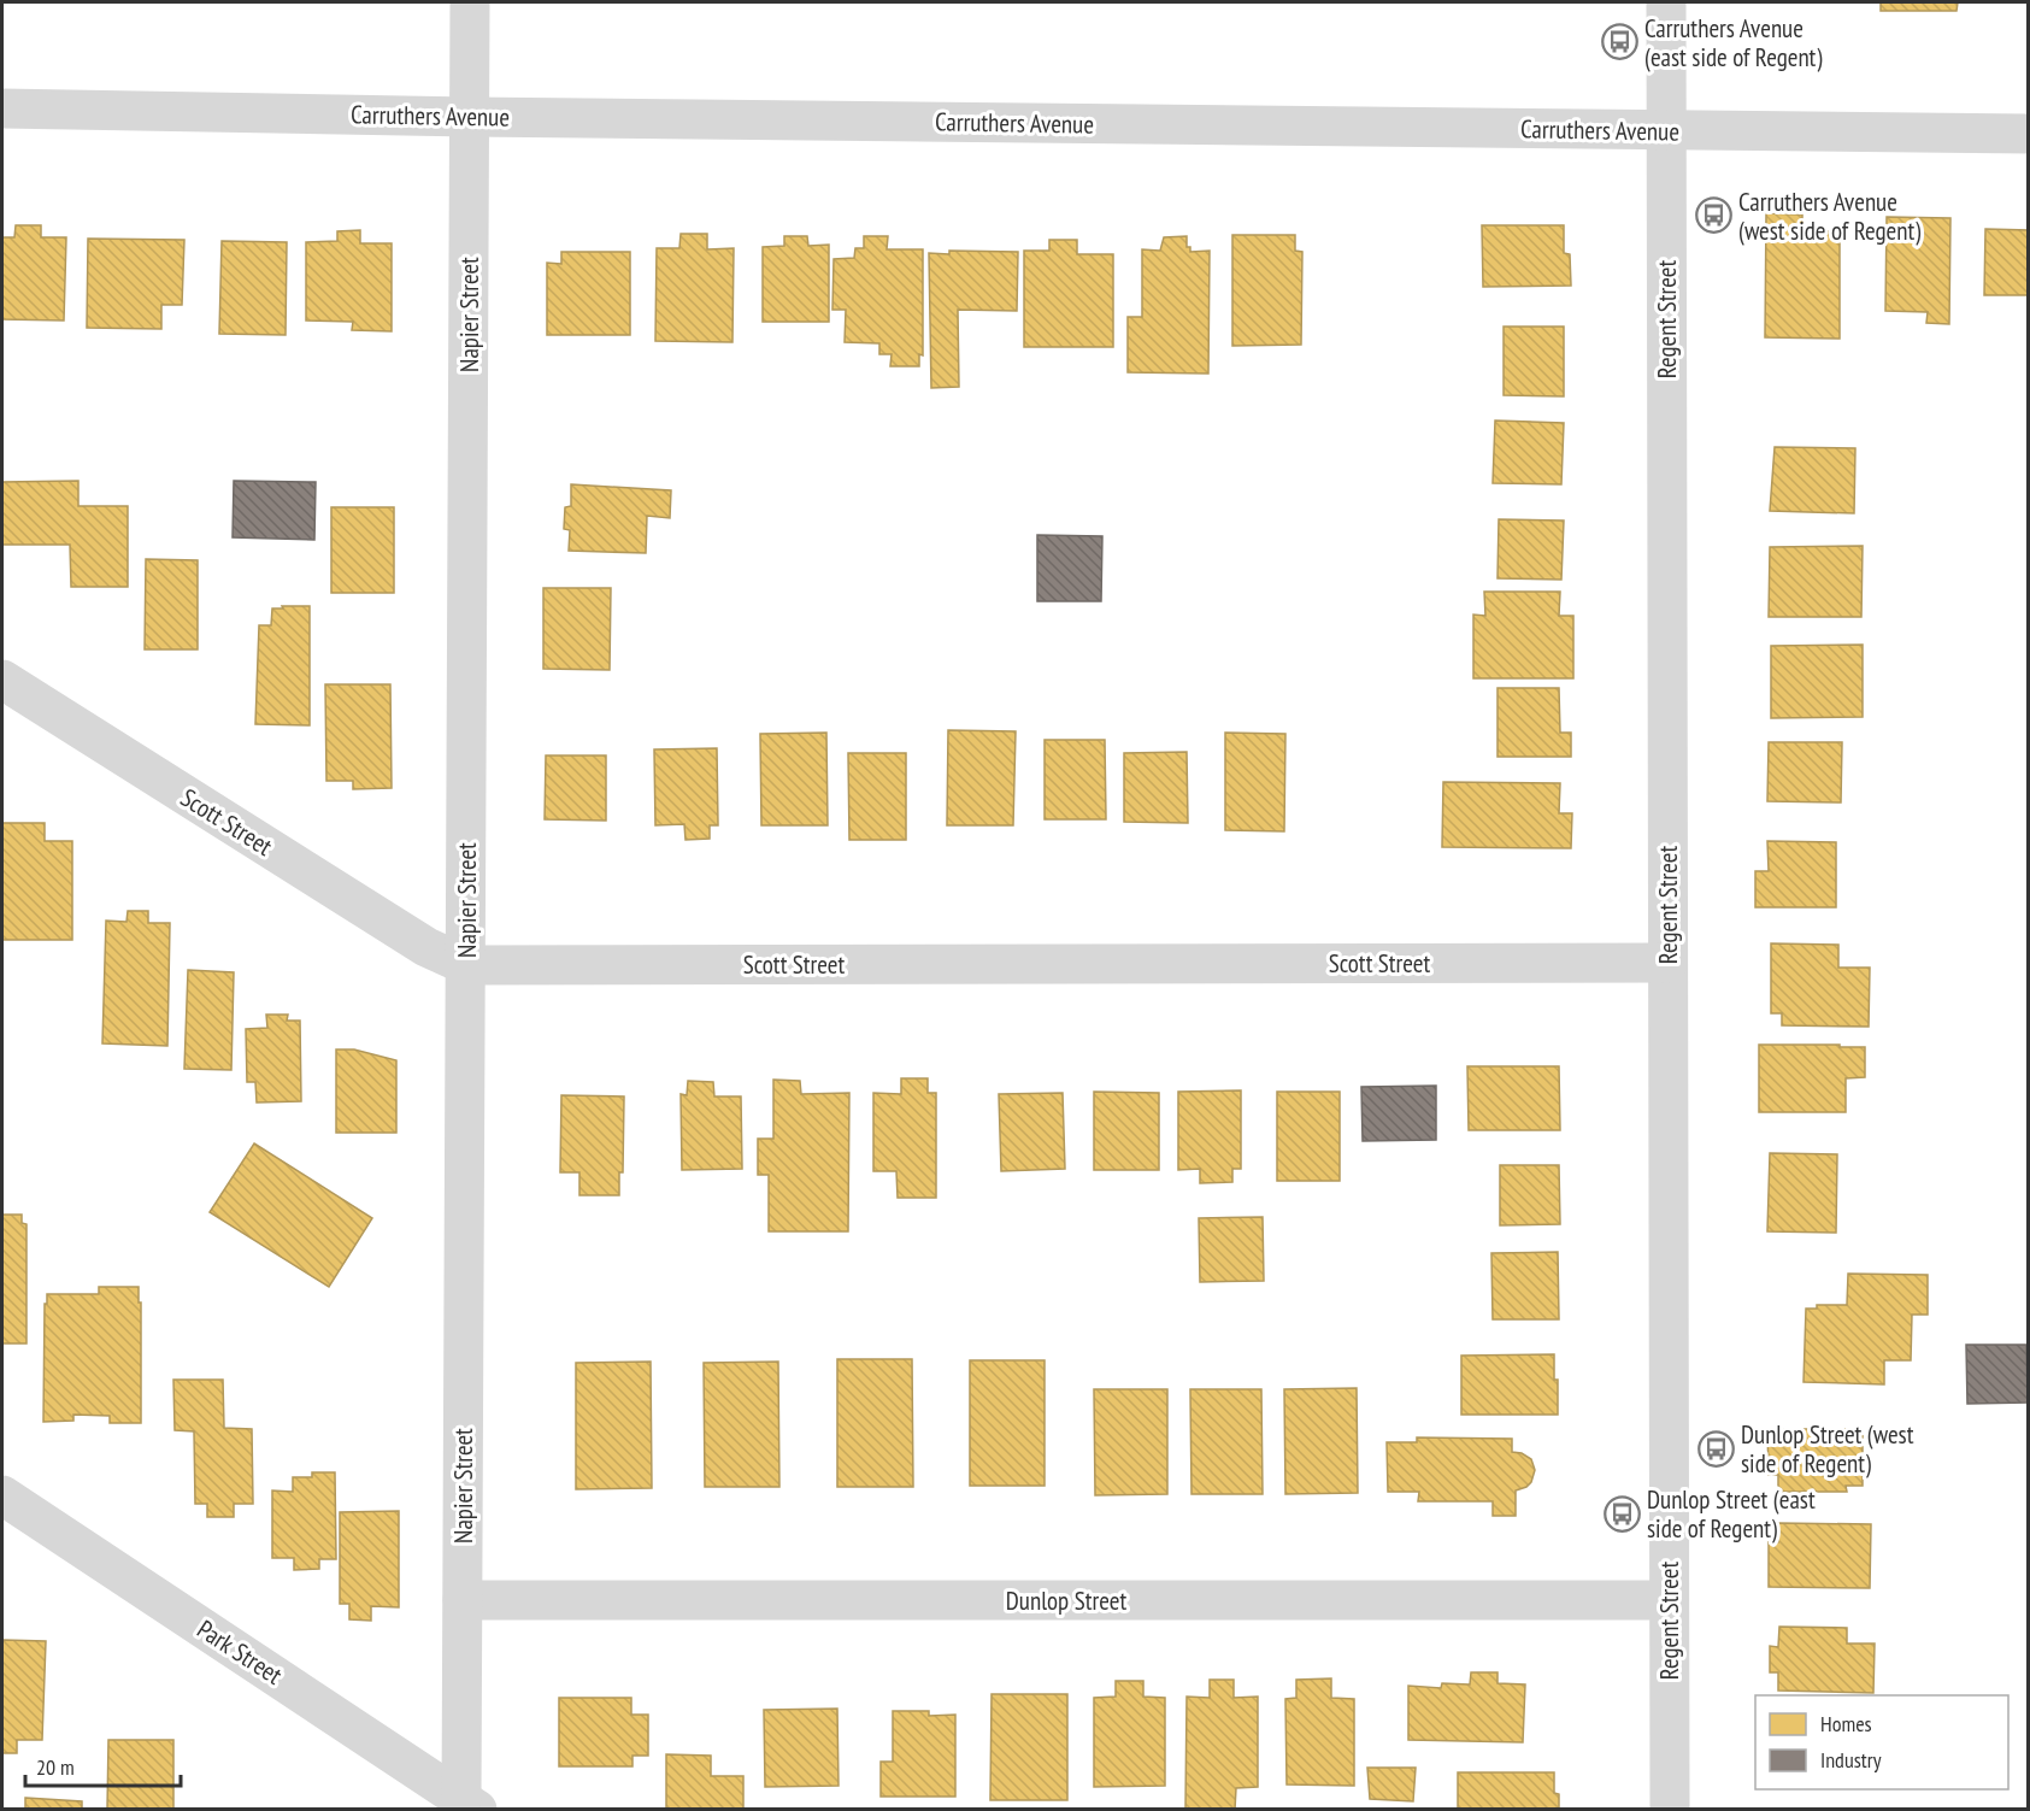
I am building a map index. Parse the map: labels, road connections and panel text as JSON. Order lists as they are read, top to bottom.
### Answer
{
  "streets": {
    "street": [
      "Carruthers Avenue",
      "Napier Street",
      "Regent Street",
      "Scott Street",
      "Dunlop Street",
      "Park Street"
    ]
  },
  "crossings": [
    ["Carruthers Avenue", "Napier Street"],
    ["Carruthers Avenue", "Regent Street"],
    ["Napier Street", "Scott Street"],
    ["Napier Street", "Dunlop Street"],
    ["Napier Street", "Park Street"],
    ["Regent Street", "Scott Street"],
    ["Regent Street", "Dunlop Street"]
  ],
  "places": {
    "bus stop": [
      "Carruthers Avenue (east side of Regent)",
      "Carruthers Avenue (west side of Regent)",
      "Dunlop Street (west side of Regent)",
      "Dunlop Street (east side of Regent)"
    ]
  },
  "legend": ["Homes", "Industry"],
  "scale_bar": "20 m"
}
